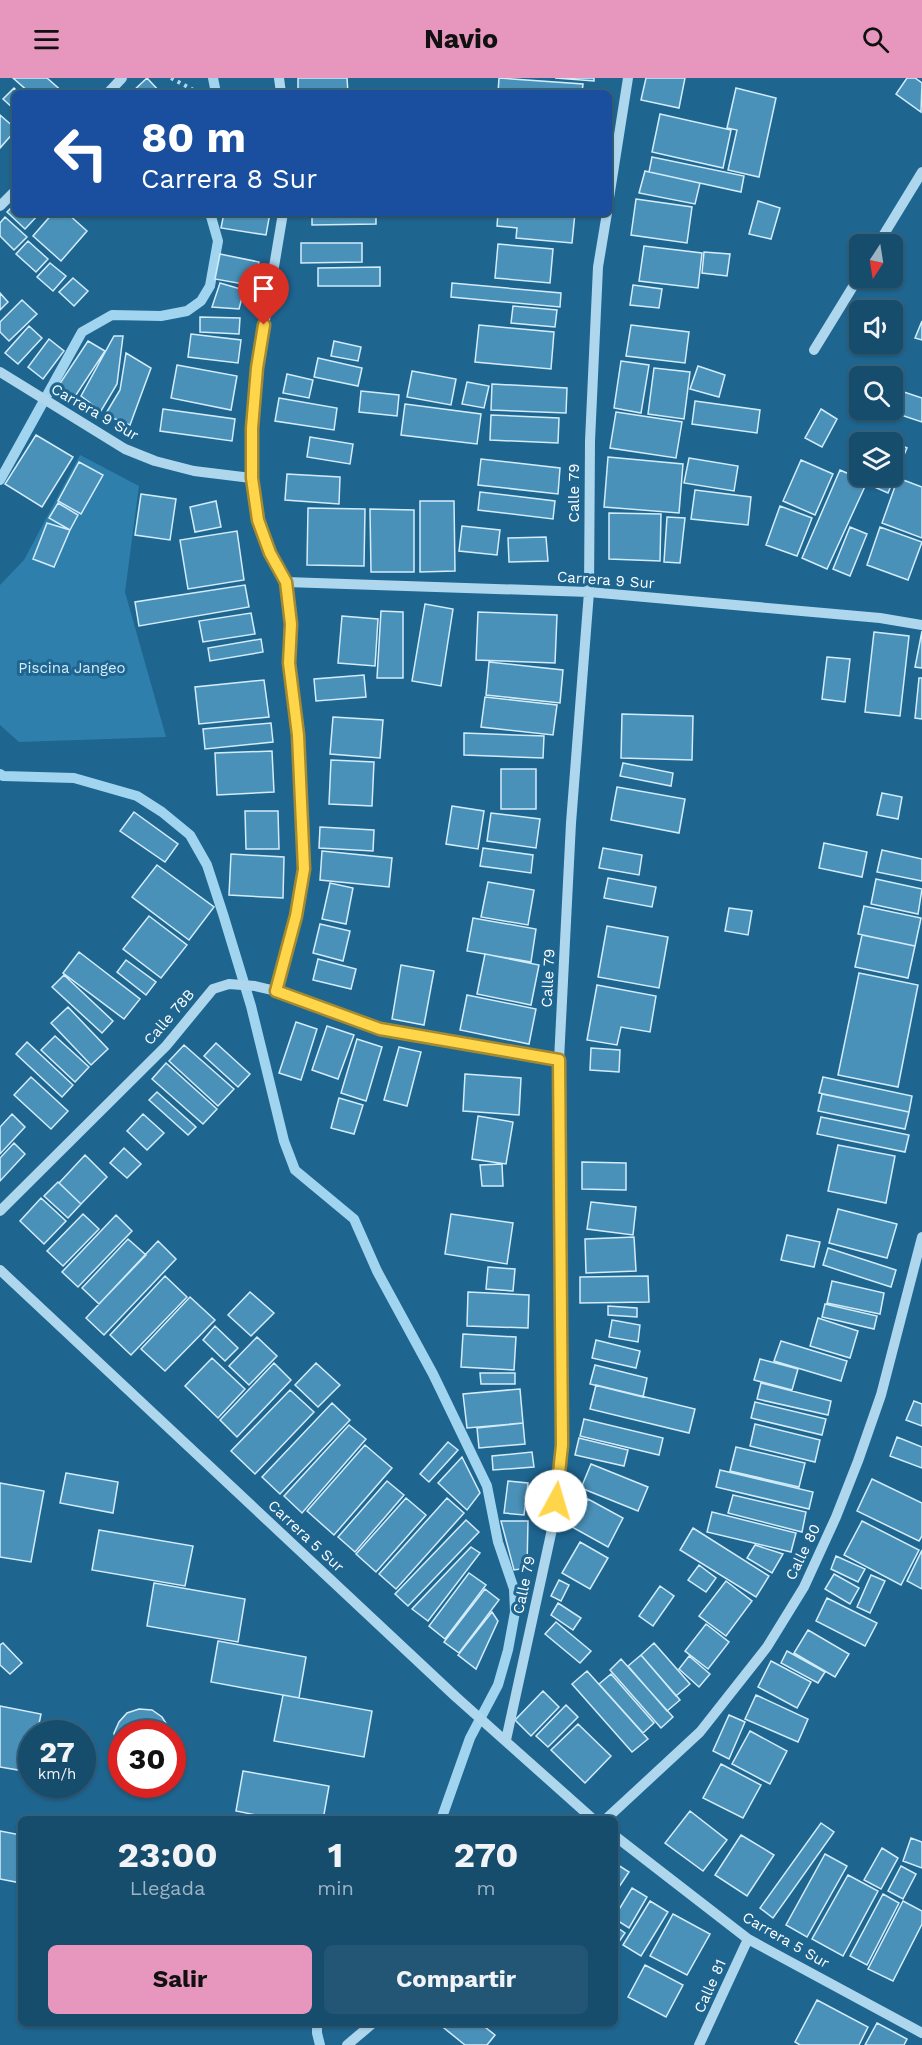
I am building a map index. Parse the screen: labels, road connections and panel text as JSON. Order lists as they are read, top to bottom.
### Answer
{
  "streets": {
    "street": [
      "Carrera 9 Sur",
      "Calle 79",
      "Calle 78B",
      "Carrera 5 Sur",
      "Calle 80",
      "Calle 81"
    ]
  },
  "crossings": [
    ["Carrera 9 Sur", "Calle 79"],
    ["Calle 79", "Calle 78B"],
    ["Calle 79", "Carrera 5 Sur"],
    ["Carrera 5 Sur", "Calle 81"]
  ],
  "parks": ["Piscina Jangeo"],
  "north": "bottom",
  "page": {
    "header": "Navio",
    "turn": ["80 m", "Carrera 8 Sur"],
    "speed": "27 km/h",
    "limit": "30",
    "eta": [
      "23:00",
      "Llegada",
      "1",
      "min",
      "270",
      "m"
    ],
    "buttons": ["Salir", "Compartir"]
  }
}
